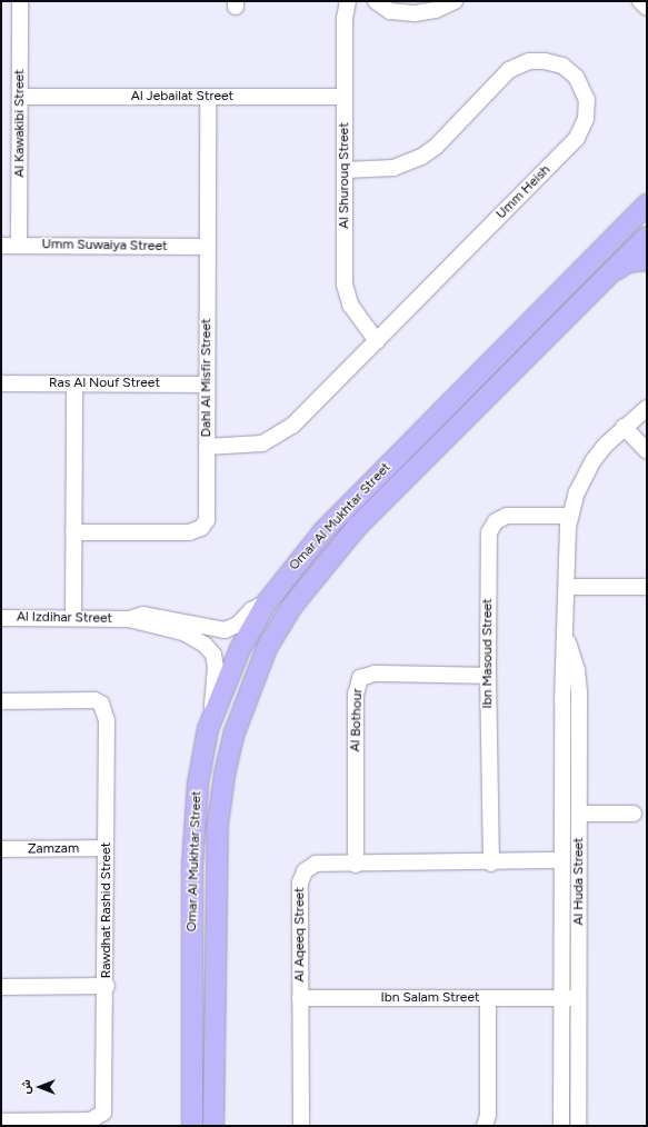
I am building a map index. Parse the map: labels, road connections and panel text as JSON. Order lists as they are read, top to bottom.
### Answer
{
  "streets": {
    "main road": ["Omar Al Mukhtar Street"],
    "street": [
      "Al Jebailat Street",
      "Al Kawakibi Street",
      "Al Shurouq Street",
      "Umm Heish",
      "Umm Suwaiya Street",
      "Dahl Al Misfir Street",
      "Ras Al Nouf Street",
      "Al Izdihar Street",
      "Ibn Masoud Street",
      "Al Bothour",
      "Zamzam",
      "Al Huda Street",
      "Rawdhat Rashid Street",
      "Al Aqeeq Street",
      "Ibn Salam Street"
    ]
  },
  "crossings": [
    ["Al Jebailat Street", "Al Kawakibi Street"],
    ["Al Jebailat Street", "Al Shurouq Street"],
    ["Al Jebailat Street", "Dahl Al Misfir Street"],
    ["Al Kawakibi Street", "Umm Suwaiya Street"],
    ["Al Shurouq Street", "Umm Heish"],
    ["Umm Heish", "Dahl Al Misfir Street"],
    ["Umm Suwaiya Street", "Dahl Al Misfir Street"],
    ["Dahl Al Misfir Street", "Ras Al Nouf Street"],
    ["Omar Al Mukhtar Street", "Al Izdihar Street"],
    ["Ibn Masoud Street", "Al Bothour"],
    ["Ibn Masoud Street", "Al Huda Street"],
    ["Ibn Masoud Street", "Al Aqeeq Street"],
    ["Al Bothour", "Al Aqeeq Street"],
    ["Zamzam", "Rawdhat Rashid Street"],
    ["Al Huda Street", "Al Aqeeq Street"],
    ["Al Huda Street", "Ibn Salam Street"],
    ["Al Aqeeq Street", "Ibn Salam Street"]
  ],
  "north": "left"
}
